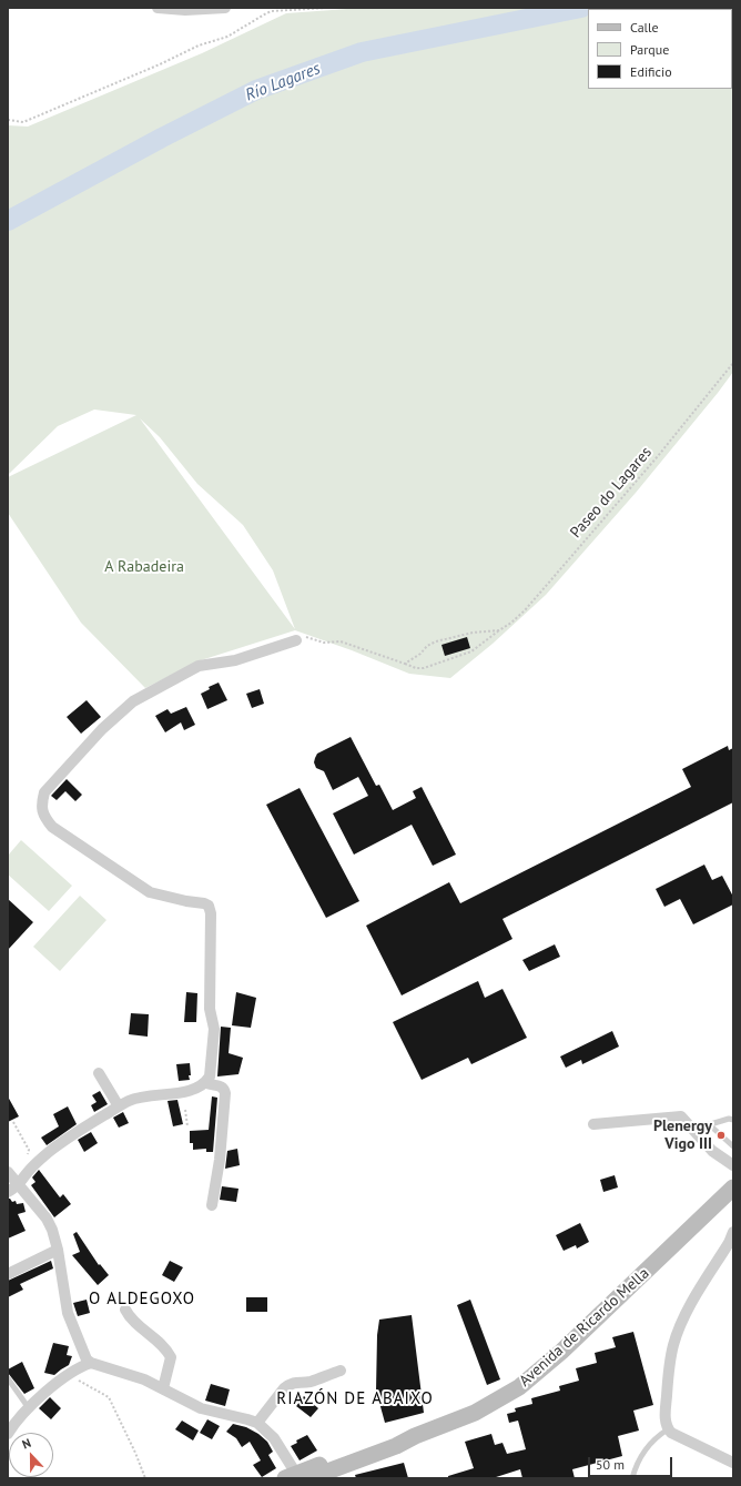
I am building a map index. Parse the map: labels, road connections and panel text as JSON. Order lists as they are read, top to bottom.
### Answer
{
  "streets": {
    "main road": ["Avenida de Ricardo Mella"],
    "path": ["Paseo do Lagares"]
  },
  "districts": ["O ALDEGOXO", "RIAZÓN DE ABAIXO"],
  "water": ["Río Lagares"],
  "parks": ["A Rabadeira"],
  "places": ["Plenergy Vigo III"],
  "legend": ["Calle", "Parque", "Edificio"],
  "scale_bar": "50 m",
  "north": "top"
}
